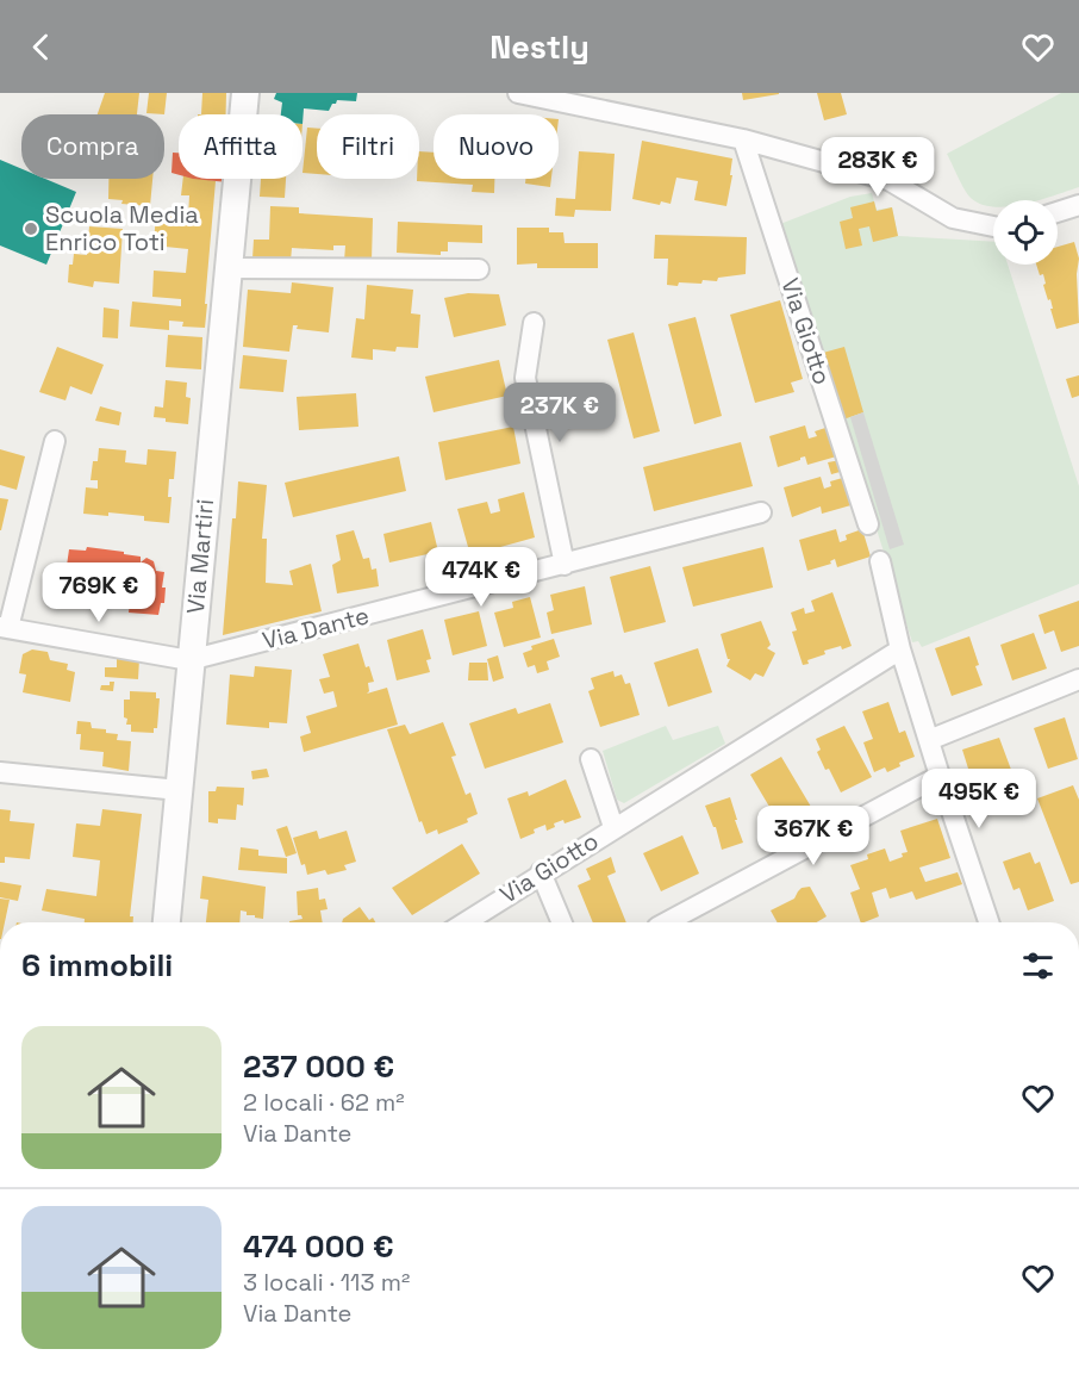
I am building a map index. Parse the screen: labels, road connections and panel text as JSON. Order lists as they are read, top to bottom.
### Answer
{
  "streets": {
    "street": ["Via Giotto", "Via Martiri", "Via Dante"]
  },
  "crossings": [
    ["Via Martiri", "Via Dante"]
  ],
  "places": ["Scuola Media Enrico Toti"],
  "page": {
    "header": "Nestly",
    "chip": [
      "Compra",
      "Affitta",
      "Filtri",
      "Nuovo"
    ],
    "price": [
      "283K €",
      "237K €",
      "474K €",
      "769K €",
      "495K €",
      "367K €"
    ],
    "heading": "6 immobili",
    "list": [
      {
        "name": "237 000 €",
        "note": "2 locali · 62 m² · Via Dante"
      },
      {
        "name": "474 000 €",
        "note": "3 locali · 113 m² · Via Dante"
      }
    ]
  }
}
